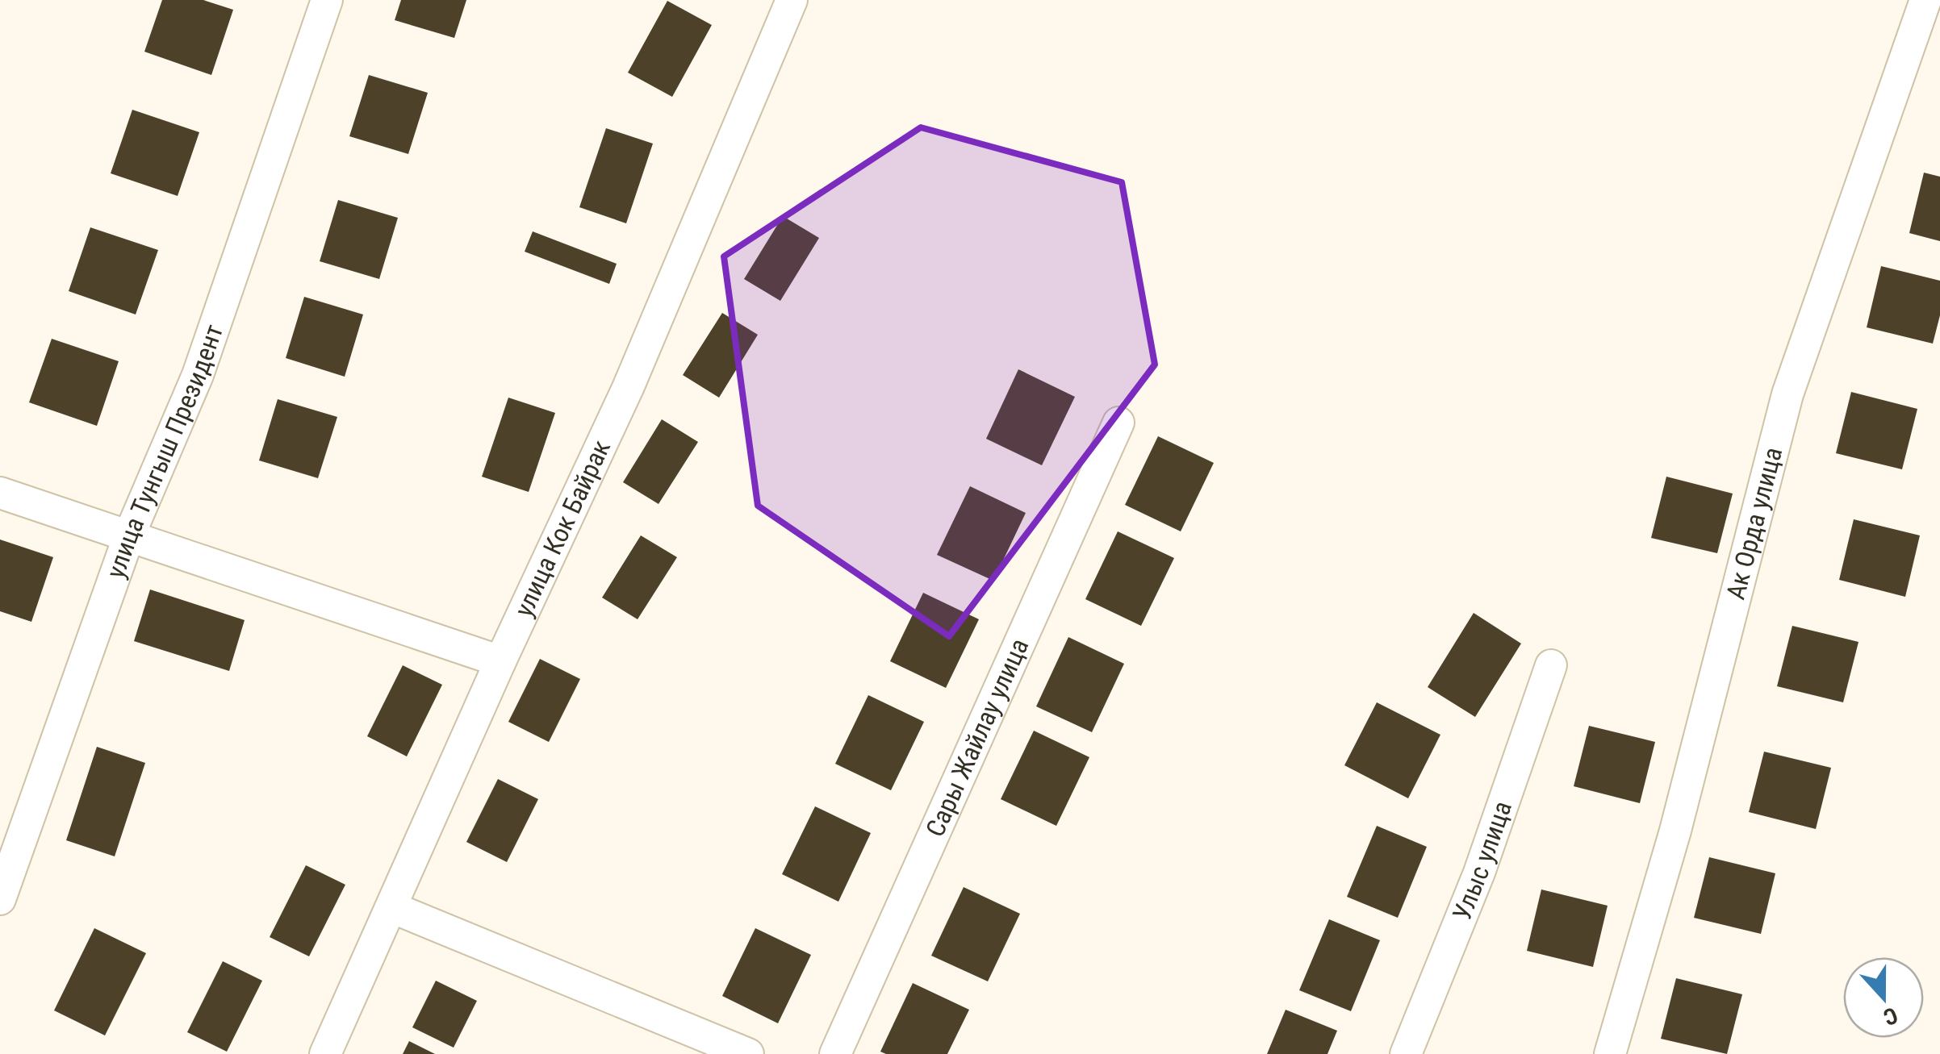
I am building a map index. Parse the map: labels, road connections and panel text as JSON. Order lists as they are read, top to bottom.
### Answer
{
  "streets": {
    "street": [
      "улица Тунгыш Президент",
      "Ак Орда улица",
      "улица Кок Байрак",
      "Сары Жайлау улица",
      "Улыс улица"
    ]
  },
  "north": "bottom"
}
